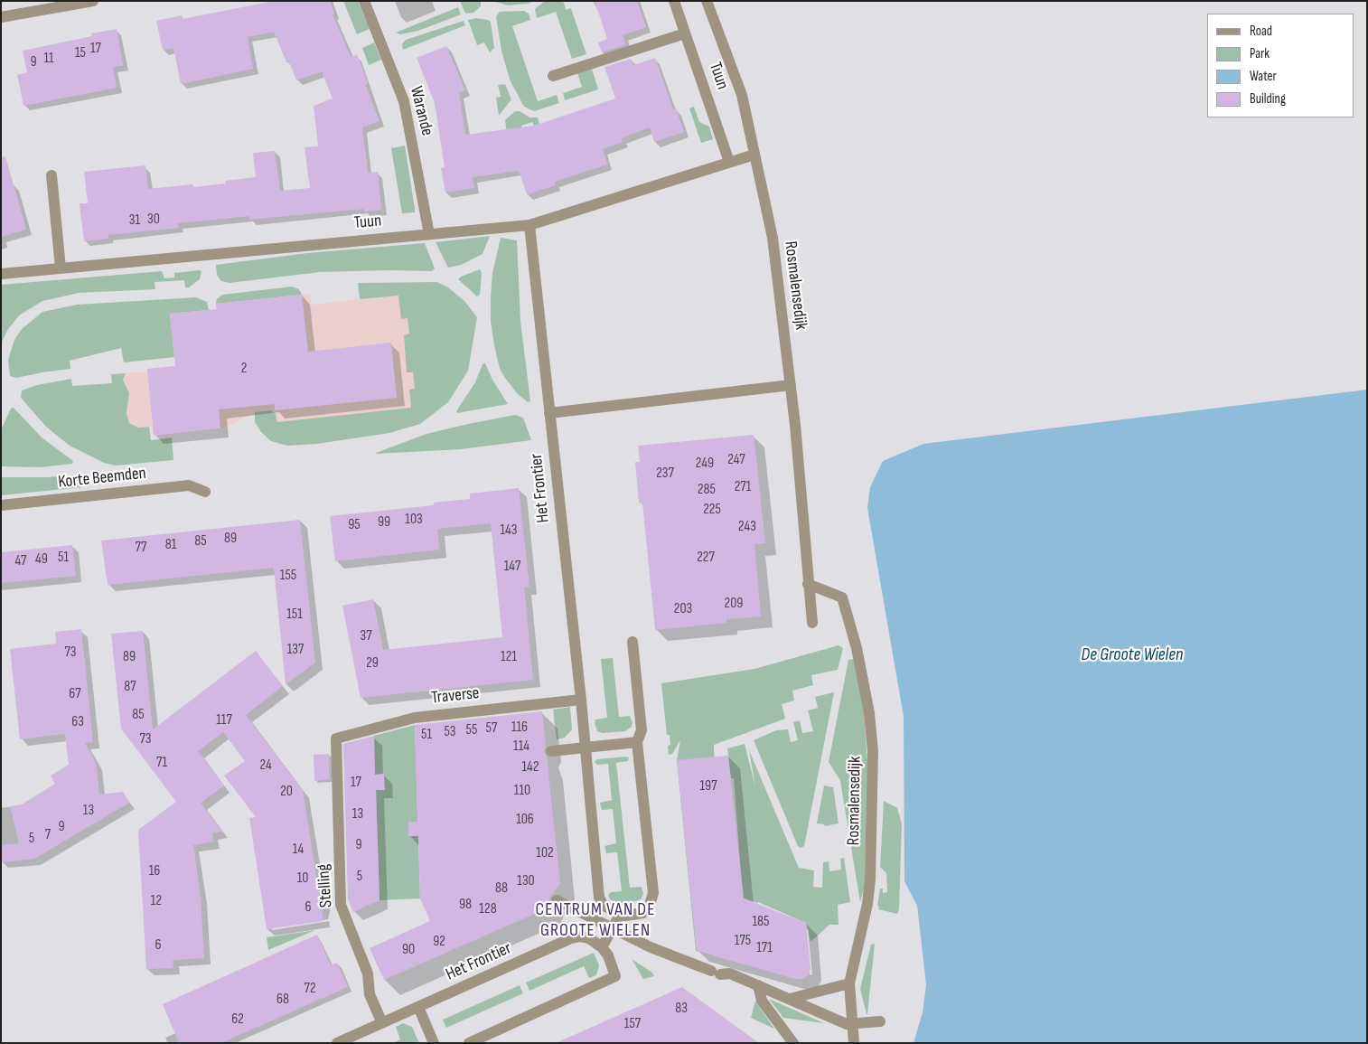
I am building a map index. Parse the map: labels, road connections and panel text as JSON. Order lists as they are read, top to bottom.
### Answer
{
  "streets": {
    "street": [
      "Tuun",
      "Warande",
      "Rosmalensedijk",
      "Korte Beemden",
      "Het Frontier",
      "Traverse",
      "Stelling"
    ]
  },
  "crossings": [
    ["Tuun", "Warande"],
    ["Tuun", "Rosmalensedijk"],
    ["Tuun", "Het Frontier"],
    ["Het Frontier", "Traverse"],
    ["Het Frontier", "Stelling"],
    ["Traverse", "Stelling"]
  ],
  "districts": ["CENTRUM VAN DE GROOTE WIELEN"],
  "water": ["De Groote Wielen"],
  "house_numbers": [
    "17",
    "15",
    "11",
    "9",
    "30",
    "31",
    "2",
    "247",
    "249",
    "237",
    "271",
    "285",
    "225",
    "103",
    "99",
    "95",
    "243",
    "143",
    "89",
    "85",
    "81",
    "77",
    "51",
    "227",
    "49",
    "47",
    "147",
    "155",
    "209",
    "203",
    "151",
    "37",
    "137",
    "73",
    "89",
    "121",
    "29",
    "87",
    "67",
    "85",
    "117",
    "63",
    "116",
    "57",
    "55",
    "53",
    "51",
    "73",
    "114",
    "71",
    "24",
    "142",
    "17",
    "197",
    "110",
    "20",
    "13",
    "13",
    "106",
    "9",
    "7",
    "5",
    "9",
    "14",
    "102",
    "16",
    "5",
    "10",
    "130",
    "88",
    "12",
    "98",
    "6",
    "128",
    "185",
    "175",
    "92",
    "6",
    "171",
    "90",
    "72",
    "68",
    "83",
    "62",
    "157"
  ],
  "legend": [
    "Road",
    "Park",
    "Water",
    "Building"
  ]
}
